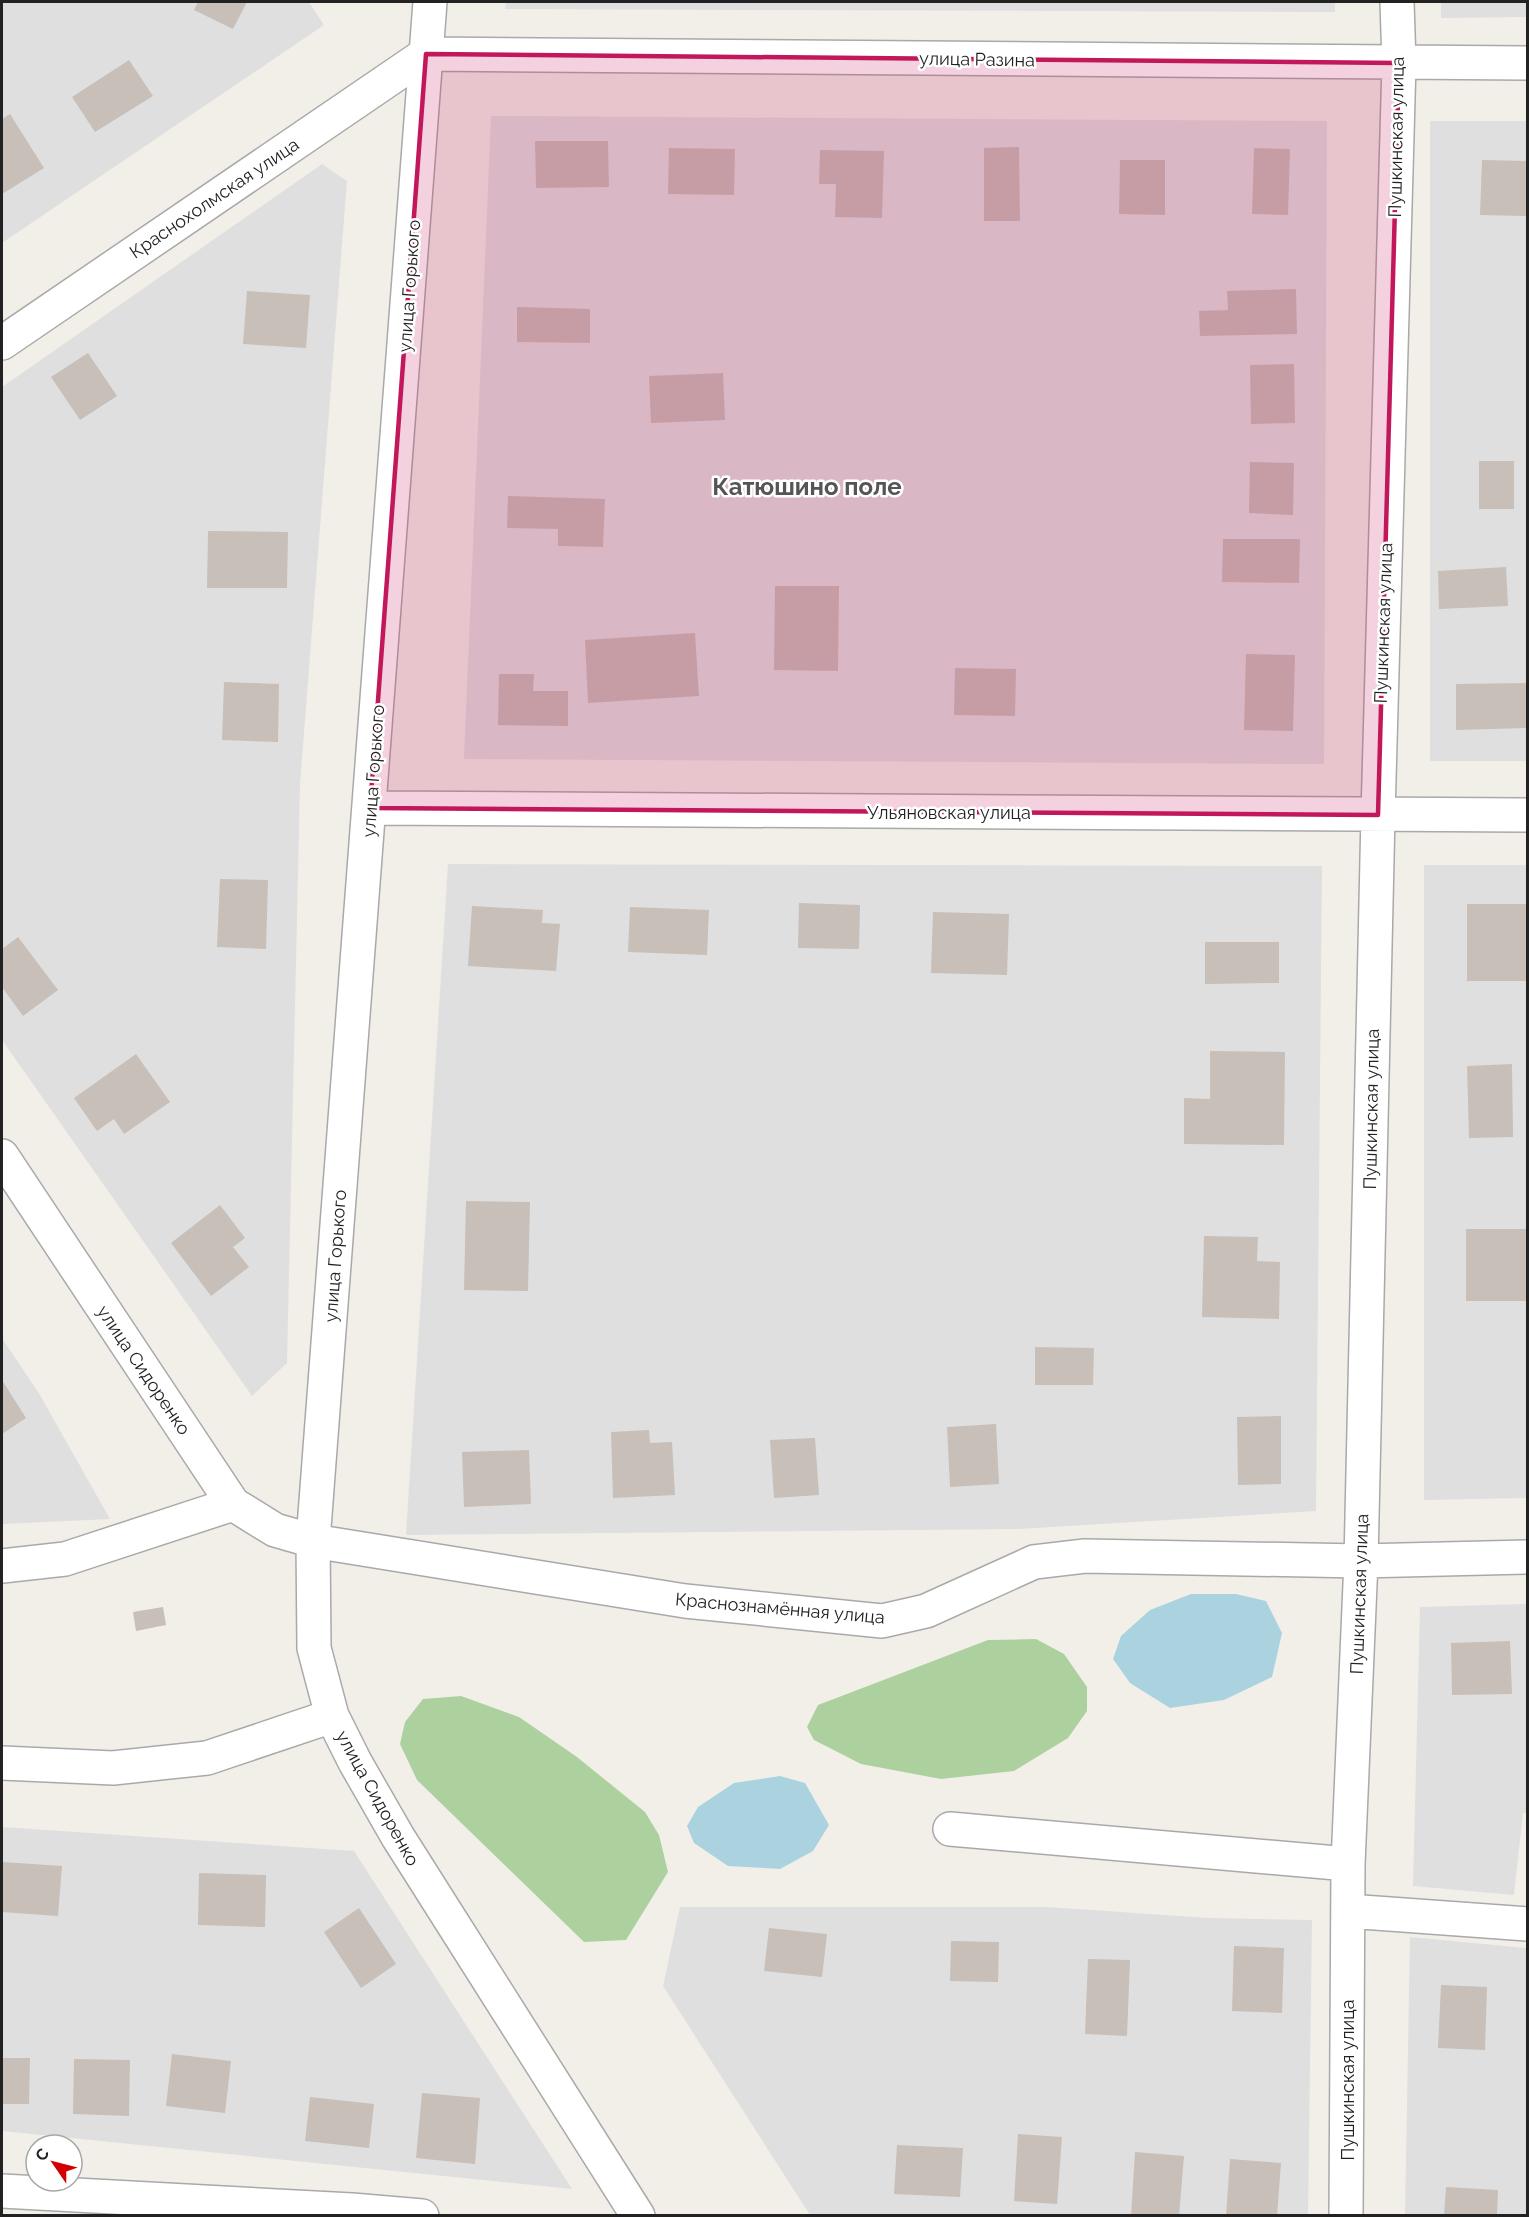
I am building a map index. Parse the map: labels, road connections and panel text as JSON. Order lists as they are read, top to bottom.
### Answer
{
  "streets": {
    "street": [
      "улица Разина",
      "Пушкинская улица",
      "Краснохолмская улица",
      "улица Горького",
      "Ульяновская улица",
      "улица Сидоренко",
      "Краснознамённая улица"
    ]
  },
  "crossings": [
    ["улица Разина", "Пушкинская улица"],
    ["улица Разина", "Краснохолмская улица"],
    ["улица Разина", "улица Горького"],
    ["Пушкинская улица", "Ульяновская улица"],
    ["Пушкинская улица", "Краснознамённая улица"],
    ["Краснохолмская улица", "улица Горького"],
    ["улица Горького", "Ульяновская улица"],
    ["улица Горького", "улица Сидоренко"],
    ["улица Горького", "Краснознамённая улица"],
    ["улица Сидоренко", "Краснознамённая улица"]
  ],
  "districts": ["Катюшино поле"],
  "north": "top left"
}
